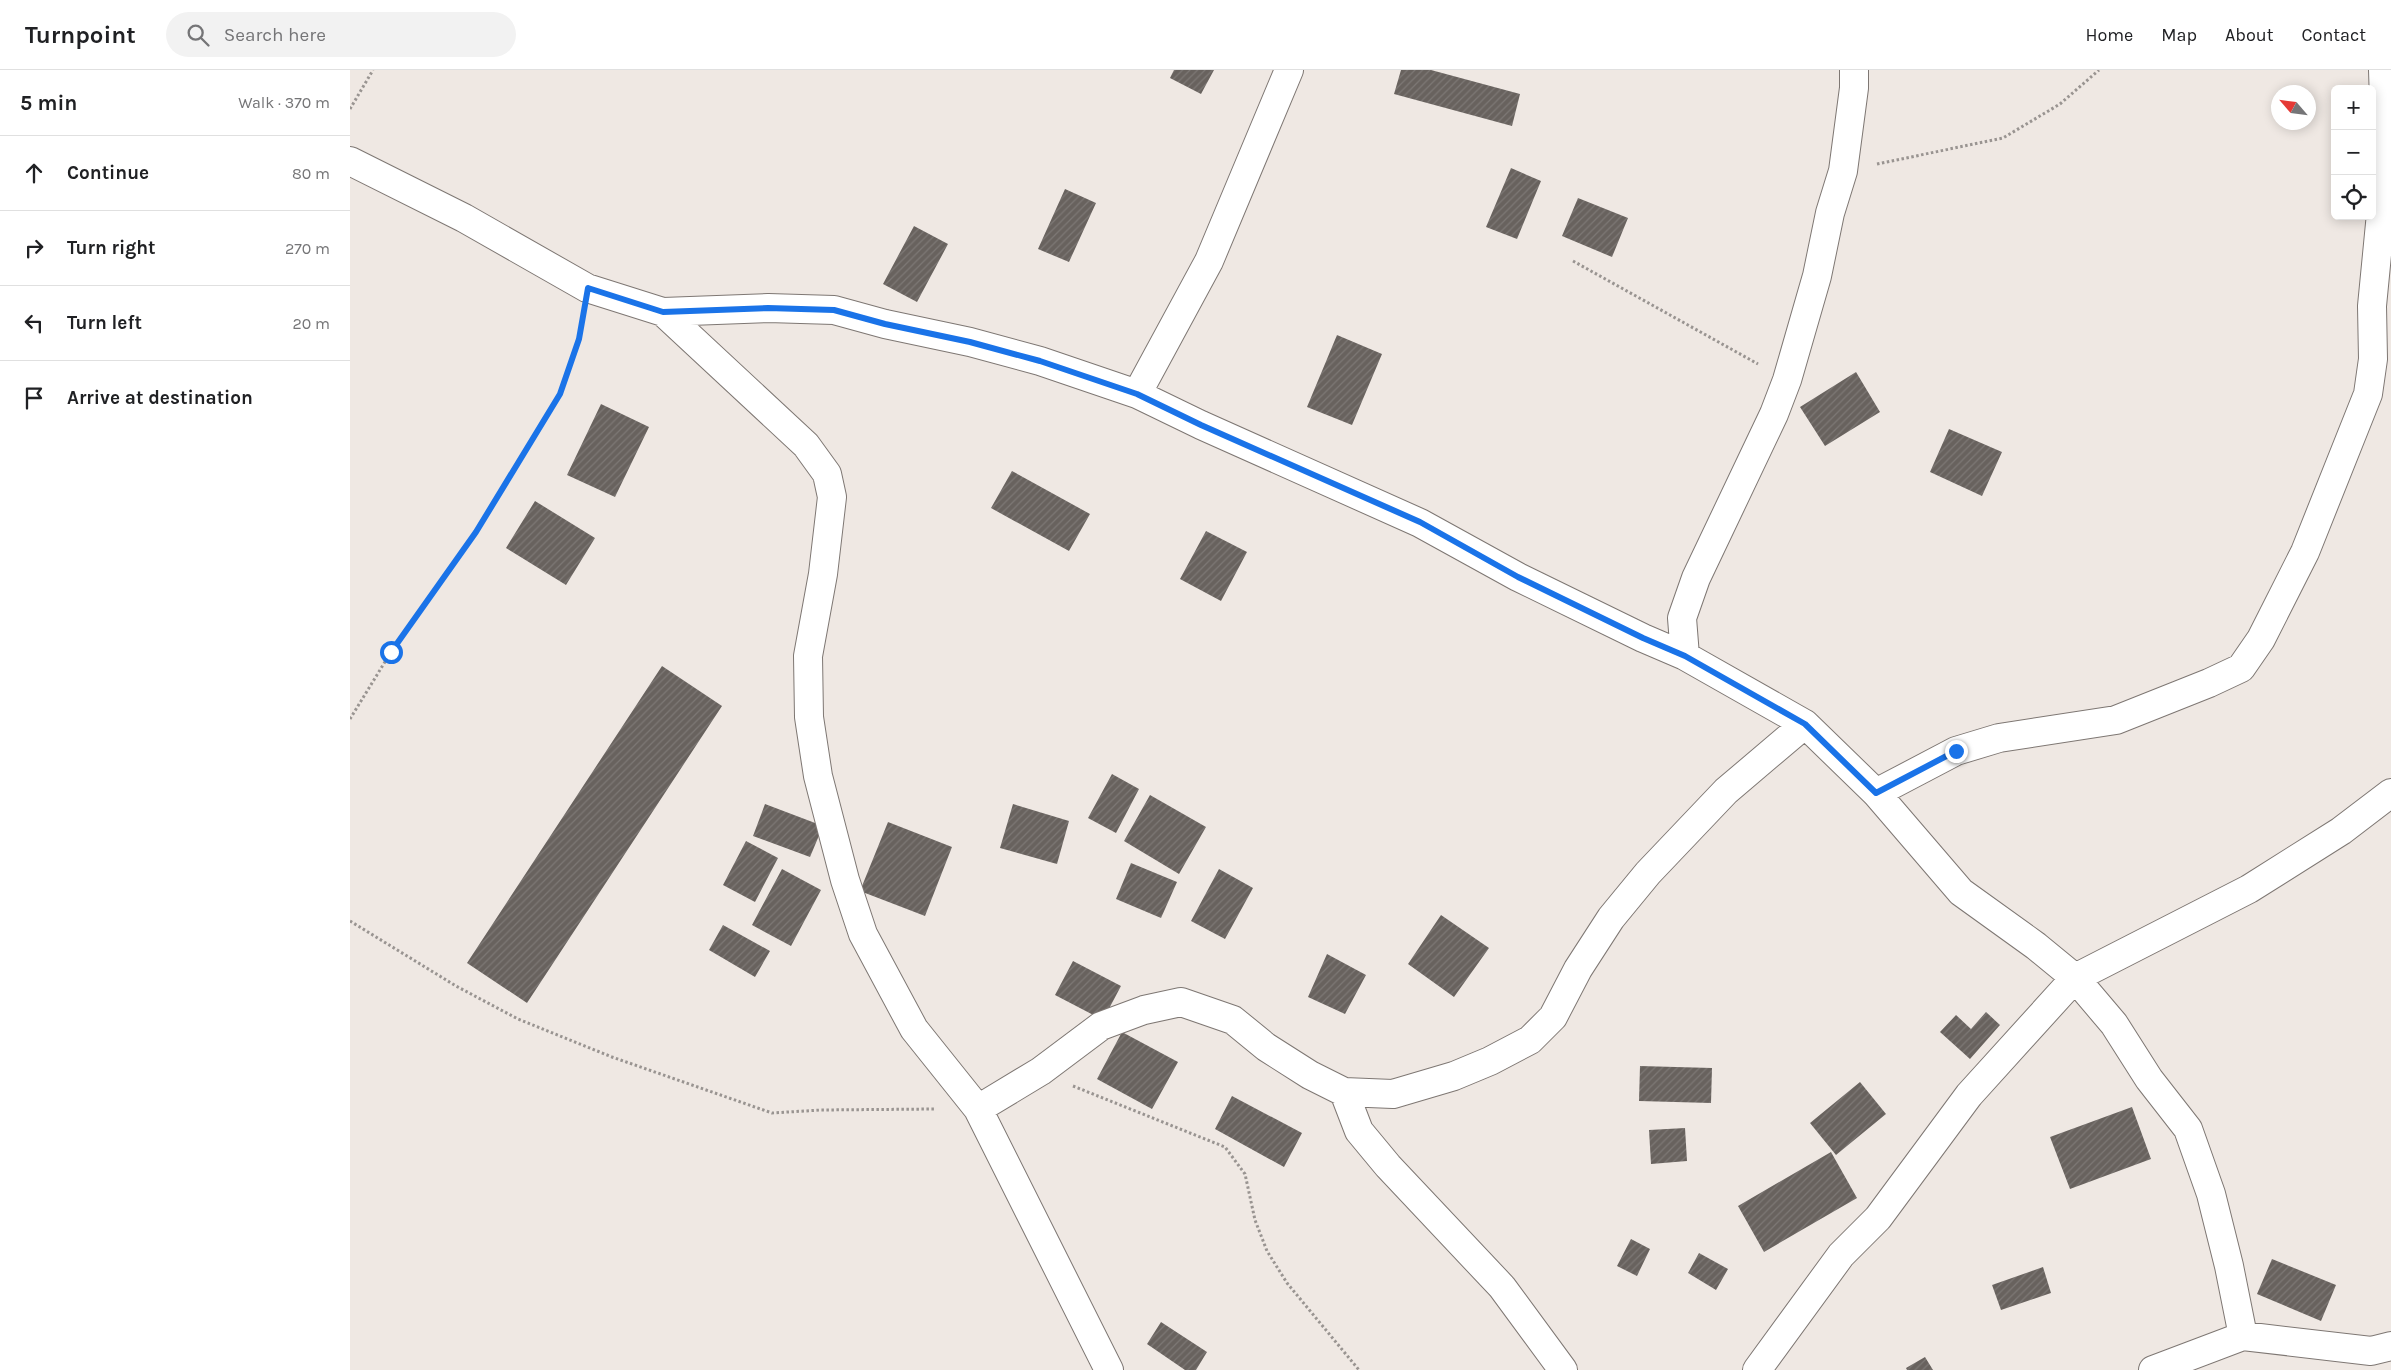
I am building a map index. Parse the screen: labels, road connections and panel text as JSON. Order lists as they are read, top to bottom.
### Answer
{
  "north": "top left",
  "page": {
    "header": "Turnpoint",
    "search": "Search here",
    "nav": [
      "Home",
      "Map",
      "About",
      "Contact"
    ],
    "heading": ["5 min", "Walk · 370 m"],
    "map_buttons": ["+", "−"],
    "list": [
      ["Continue", "80 m"],
      ["Turn right", "270 m"],
      ["Turn left", "20 m"],
      "Arrive at destination"
    ]
  }
}
